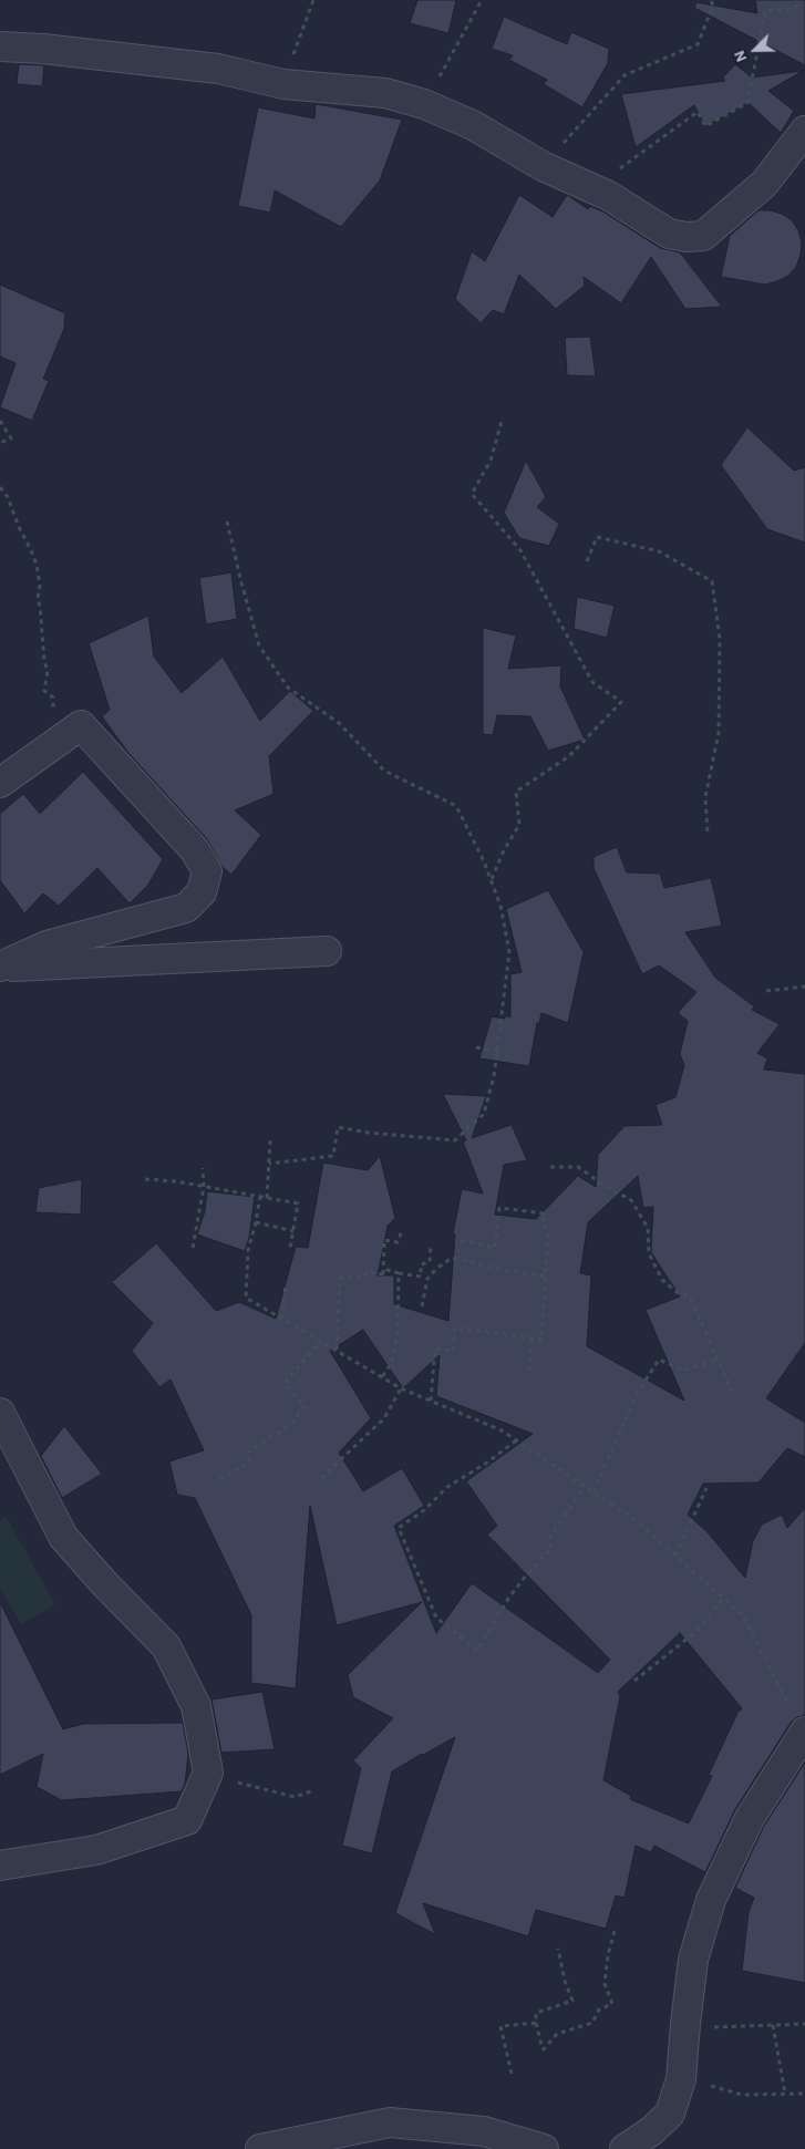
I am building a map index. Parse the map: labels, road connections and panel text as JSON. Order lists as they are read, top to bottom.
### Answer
{
  "north": "bottom left"
}
